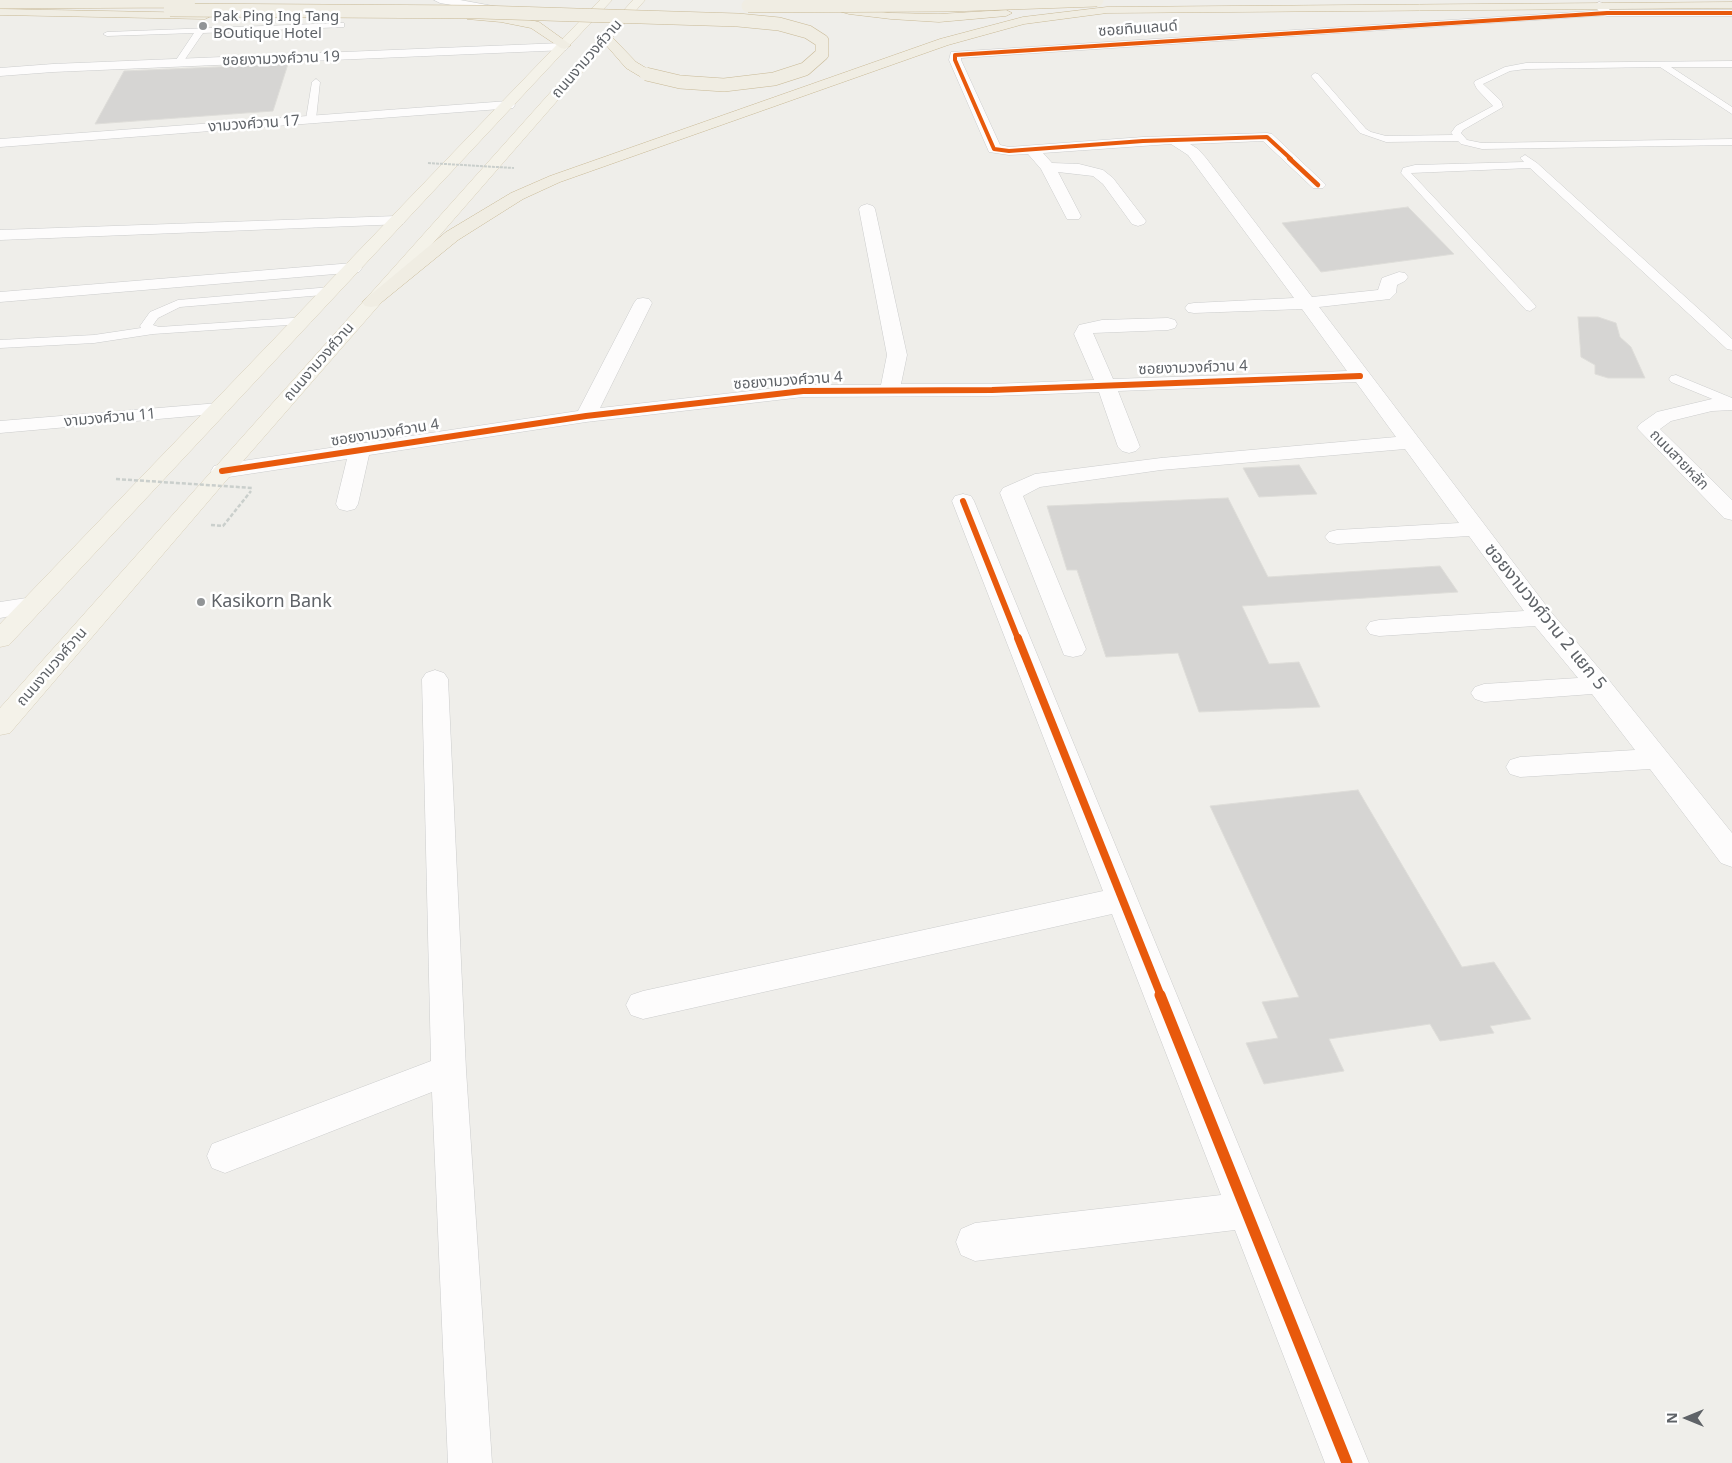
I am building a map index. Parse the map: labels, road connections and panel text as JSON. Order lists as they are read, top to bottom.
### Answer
{
  "streets": {
    "main road": ["ถนนงามวงศ์วาน"],
    "street": [
      "ซอยทิมแลนด์",
      "ซอยงามวงศ์วาน 19",
      "งามวงศ์วาน 17",
      "ซอยงามวงศ์วาน 4",
      "งามวงศ์วาน 11",
      "ถนนสายหลัก",
      "ซอยงามวงศ์วาน 2 แยก 5"
    ]
  },
  "crossings": [
    ["ซอยงามวงศ์วาน 19", "ถนนงามวงศ์วาน"],
    ["ถนนงามวงศ์วาน", "งามวงศ์วาน 17"],
    ["ถนนงามวงศ์วาน", "ซอยงามวงศ์วาน 4"],
    ["ถนนงามวงศ์วาน", "งามวงศ์วาน 11"],
    ["ซอยงามวงศ์วาน 4", "ซอยงามวงศ์วาน 2 แยก 5"]
  ],
  "places": ["Pak Ping Ing Tang BOutique Hotel", "Kasikorn Bank"],
  "north": "left"
}
